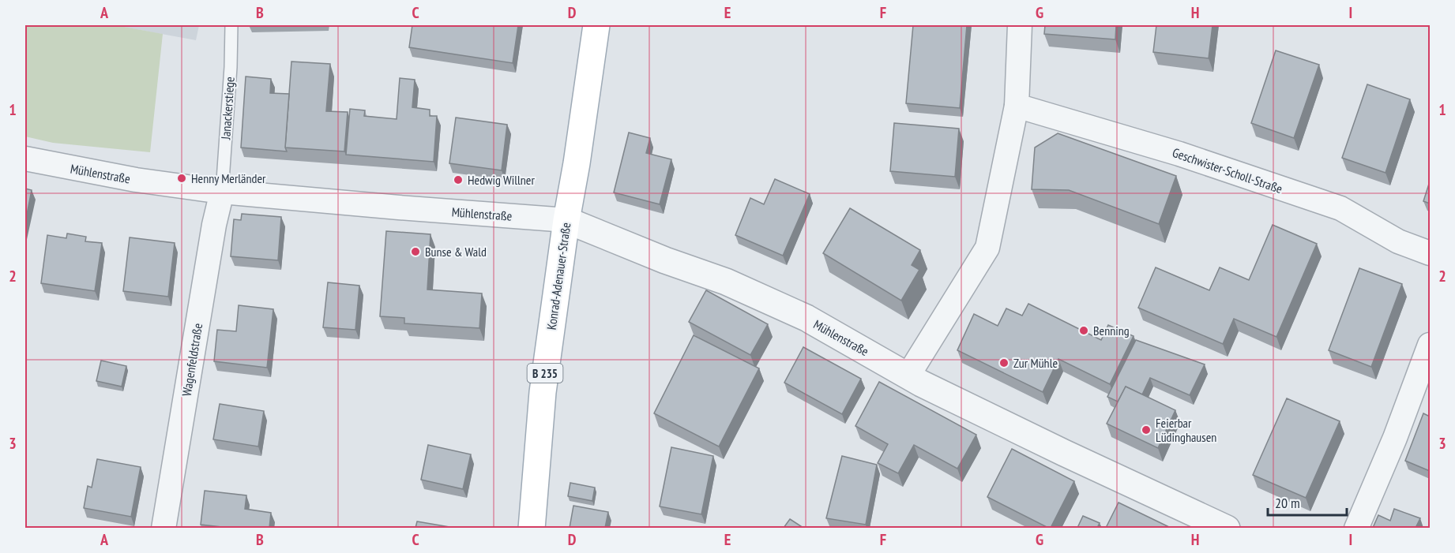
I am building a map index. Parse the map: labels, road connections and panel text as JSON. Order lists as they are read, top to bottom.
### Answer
{
  "streets": {
    "main road": ["Konrad-Adenauer-Straße", "B 235"],
    "street": ["Geschwister-Scholl-Straße", "Mühlenstraße", "Wagenfeldstraße"],
    "lane": ["Janackerstiege"]
  },
  "crossings": [
    ["Janackerstiege", "Mühlenstraße"],
    ["Janackerstiege", "Wagenfeldstraße"],
    ["Mühlenstraße", "Konrad-Adenauer-Straße"],
    ["Mühlenstraße", "Wagenfeldstraße"]
  ],
  "places": [
    "Henny Merländer",
    "Hedwig Willner",
    "Bunse & Wald",
    "Benning",
    "Zur Mühle",
    "Feierbar Lüdinghausen"
  ],
  "scale_bar": "20 m",
  "grid": {
    "columns": [
      "A",
      "B",
      "C",
      "D",
      "E",
      "F",
      "G",
      "H",
      "I"
    ],
    "rows": ["1", "2", "3"]
  }
}
